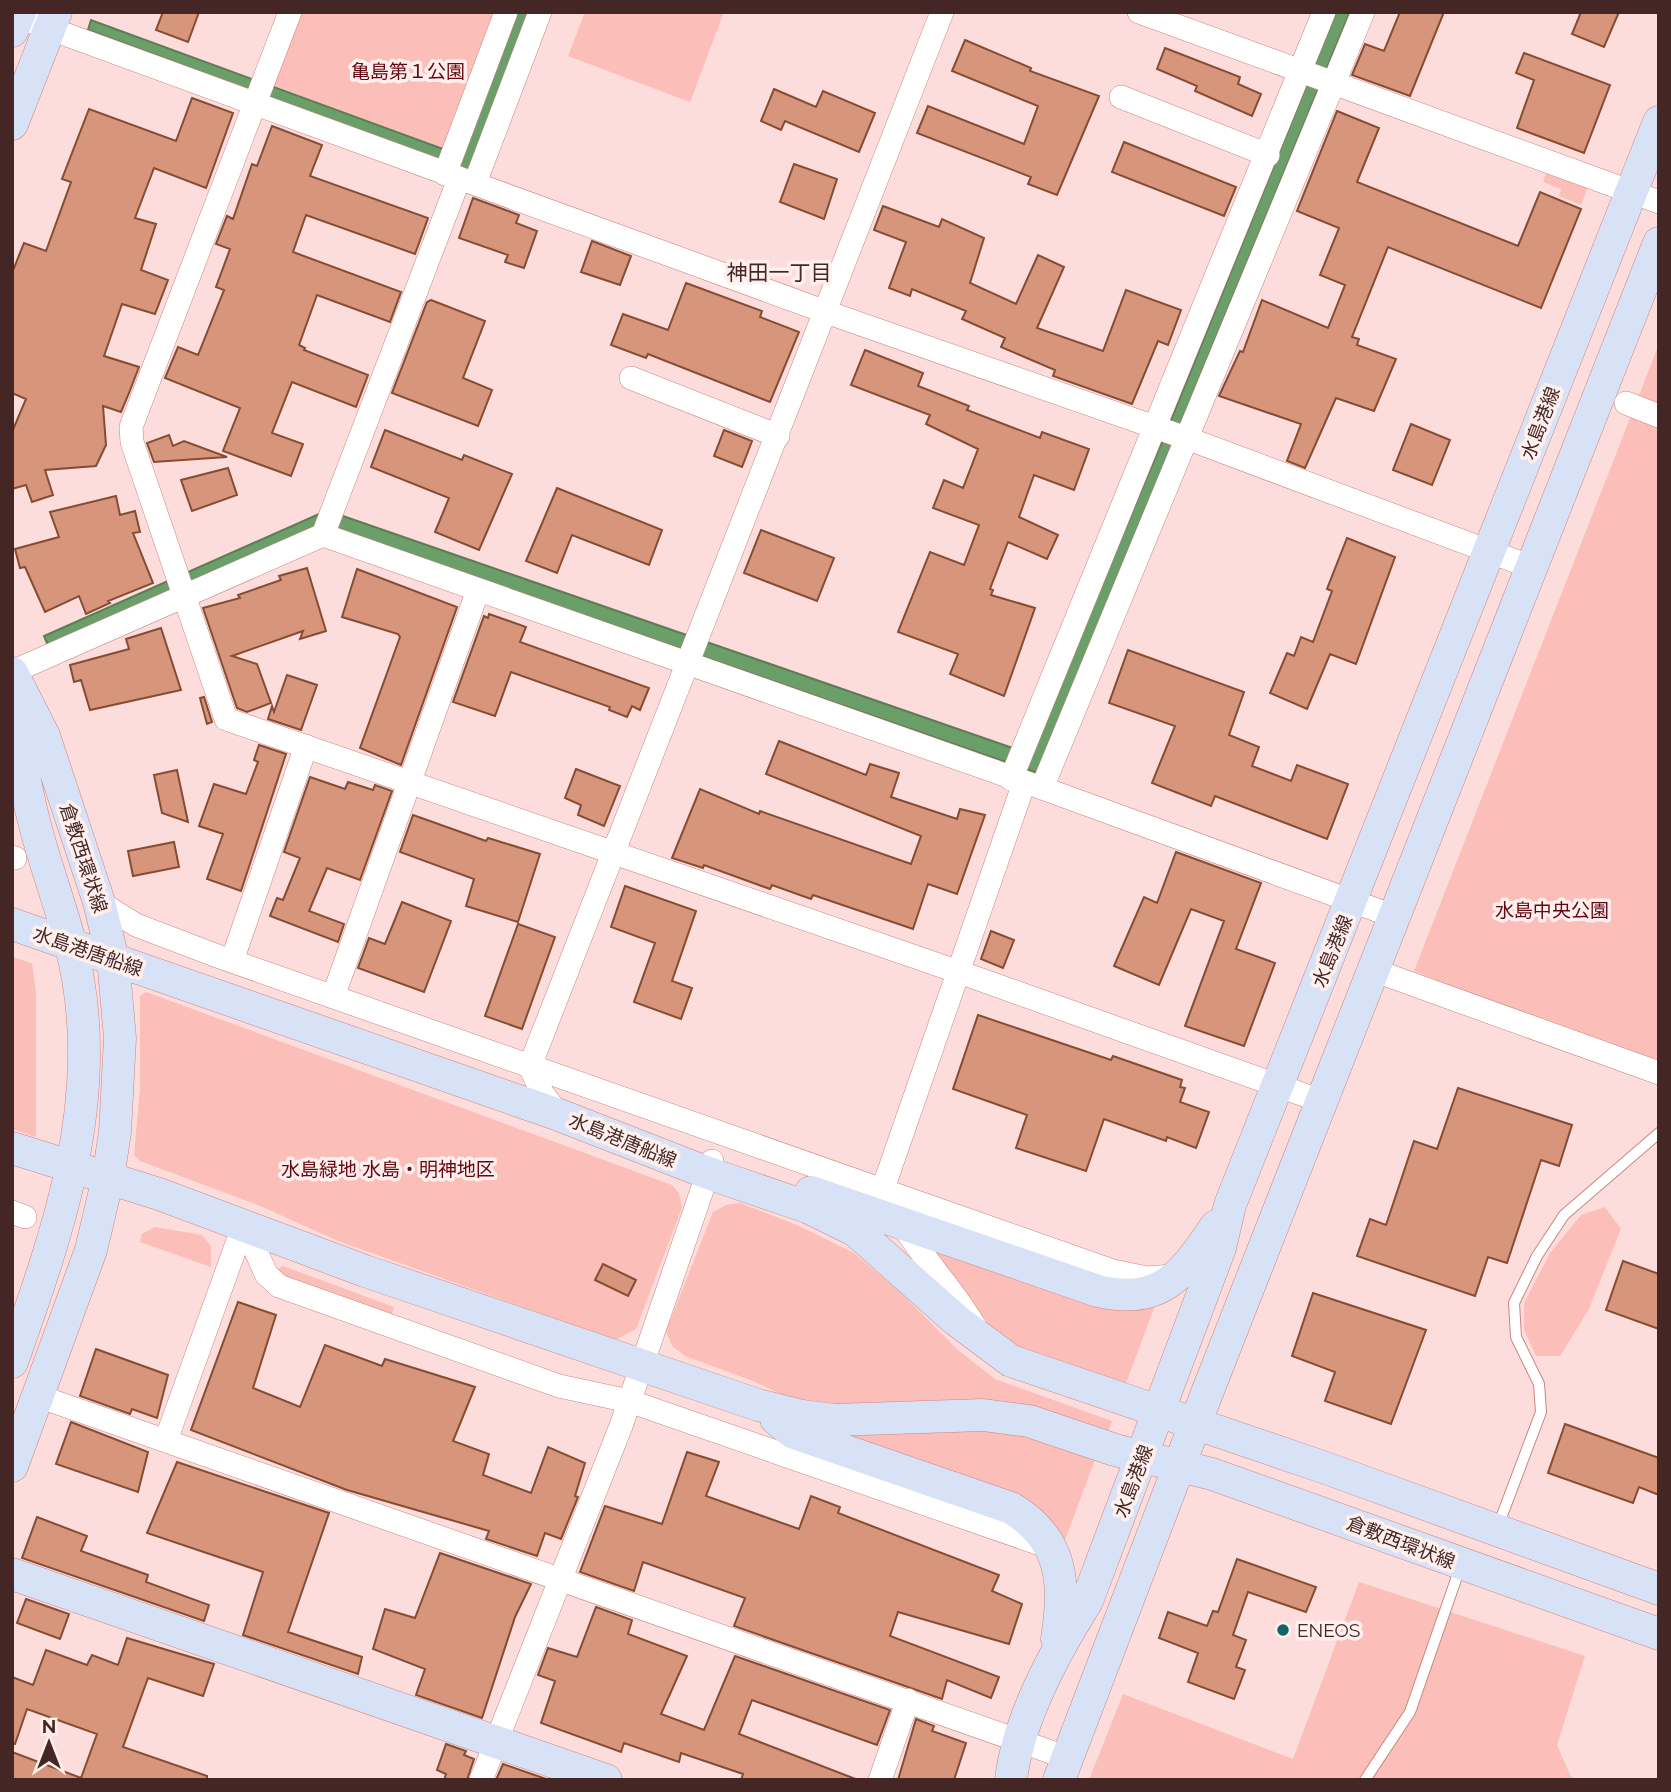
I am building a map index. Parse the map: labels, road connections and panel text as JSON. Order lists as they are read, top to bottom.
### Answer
{
  "streets": {
    "main road": ["水島港線", "倉敷西環状線", "水島港唐船線"]
  },
  "crossings": [
    ["水島港線", "倉敷西環状線"],
    ["水島港線", "水島港唐船線"],
    ["倉敷西環状線", "水島港唐船線"]
  ],
  "districts": ["神田一丁目"],
  "parks": ["亀島第１公園", "水島中央公園", "水島緑地 水島・明神地区"],
  "places": ["ENEOS"],
  "north": "top"
}
